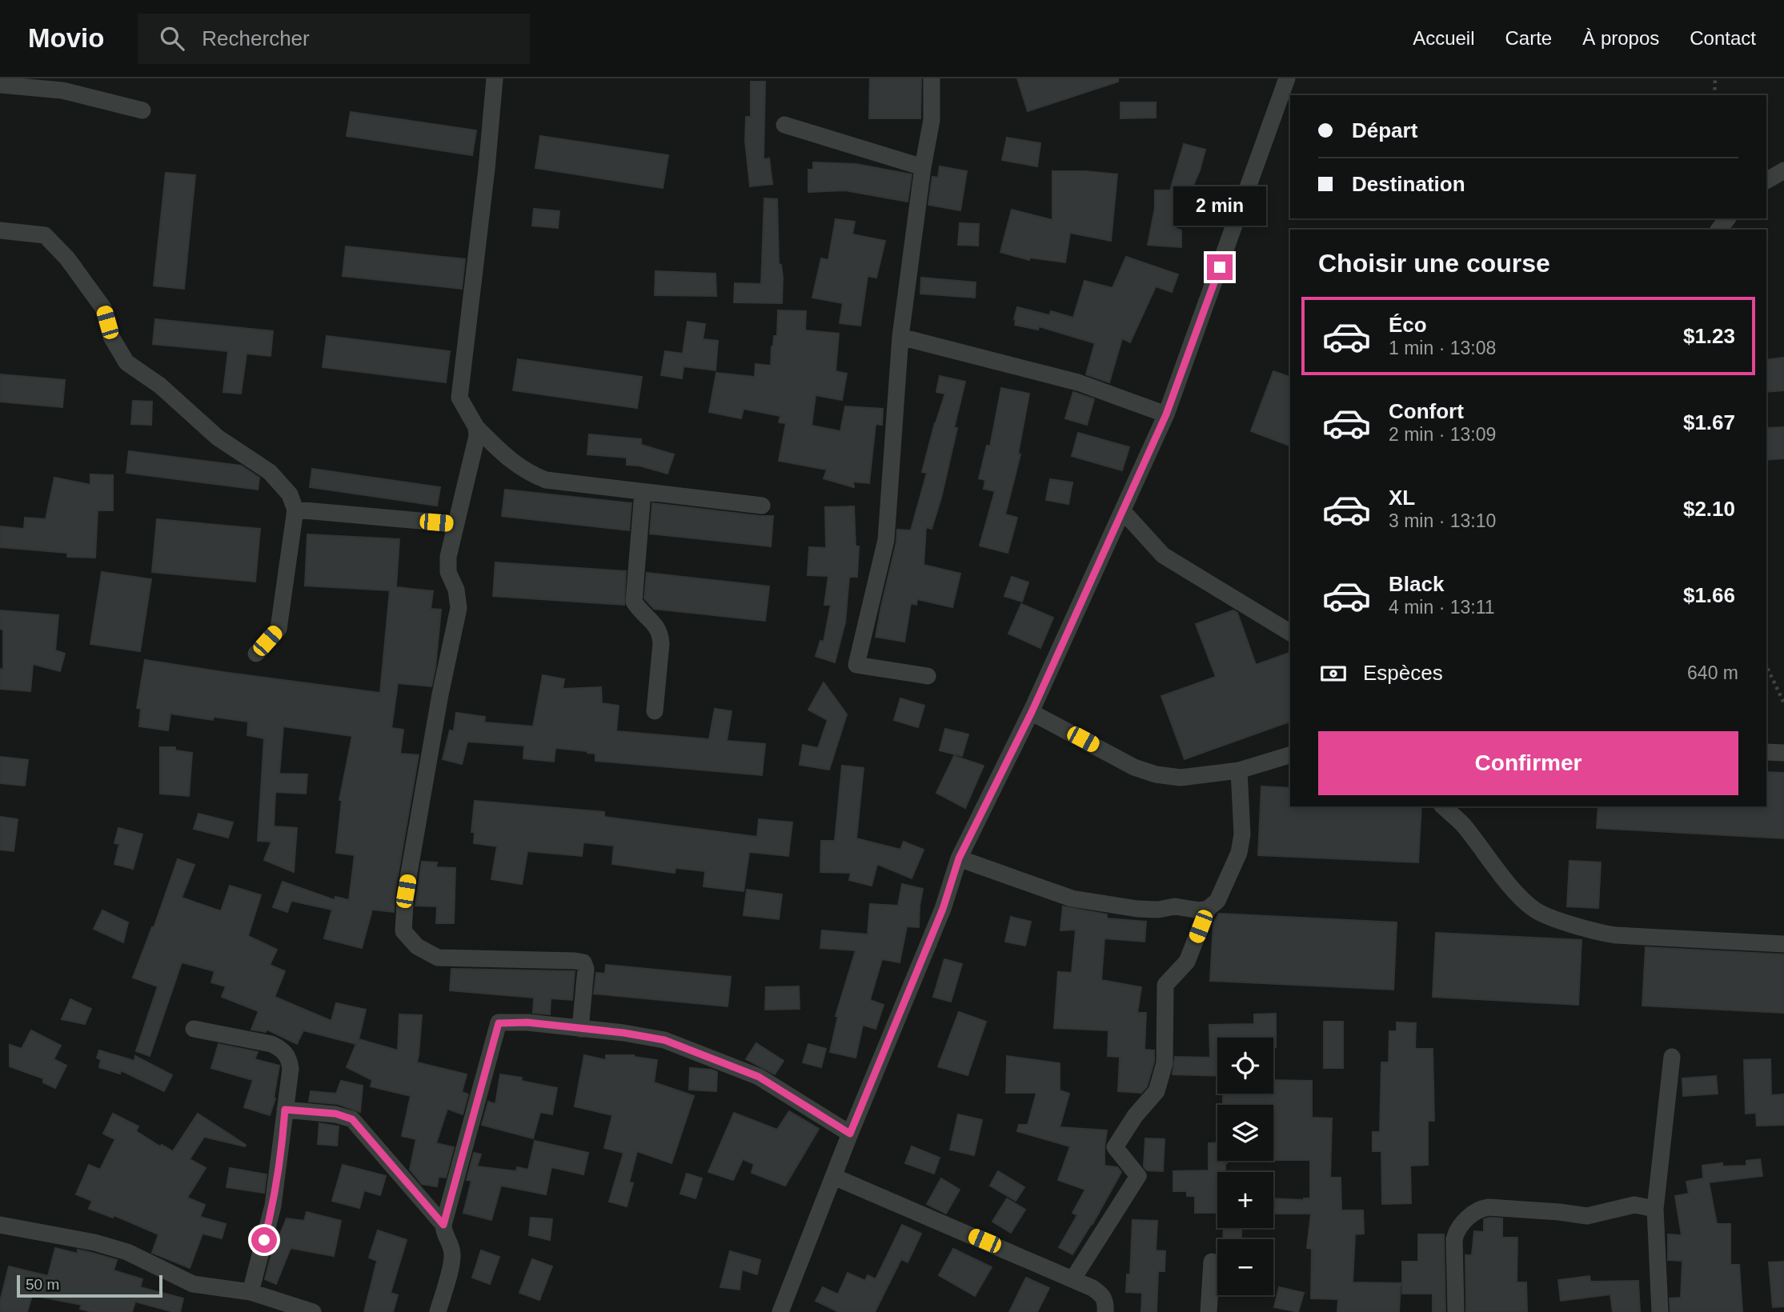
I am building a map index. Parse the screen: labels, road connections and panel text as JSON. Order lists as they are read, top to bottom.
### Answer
{
  "scale_bar": "50 m",
  "page": {
    "header": "Movio",
    "search": "Rechercher",
    "nav": [
      "Accueil",
      "Carte",
      "À propos",
      "Contact"
    ],
    "banner": ["Départ", "Destination"],
    "bubble": "2 min",
    "heading": "Choisir une course",
    "list": [
      {
        "name": "Éco",
        "note": "1 min · 13:08",
        "value": "$1.23"
      },
      {
        "name": "Confort",
        "note": "2 min · 13:09",
        "value": "$1.67"
      },
      {
        "name": "XL",
        "note": "3 min · 13:10",
        "value": "$2.10"
      },
      {
        "name": "Black",
        "note": "4 min · 13:11",
        "value": "$1.66"
      }
    ],
    "pay": ["Espèces", "640 m"],
    "buttons": "Confirmer",
    "map_buttons": ["+", "−"],
    "scale": "50 m"
  }
}
